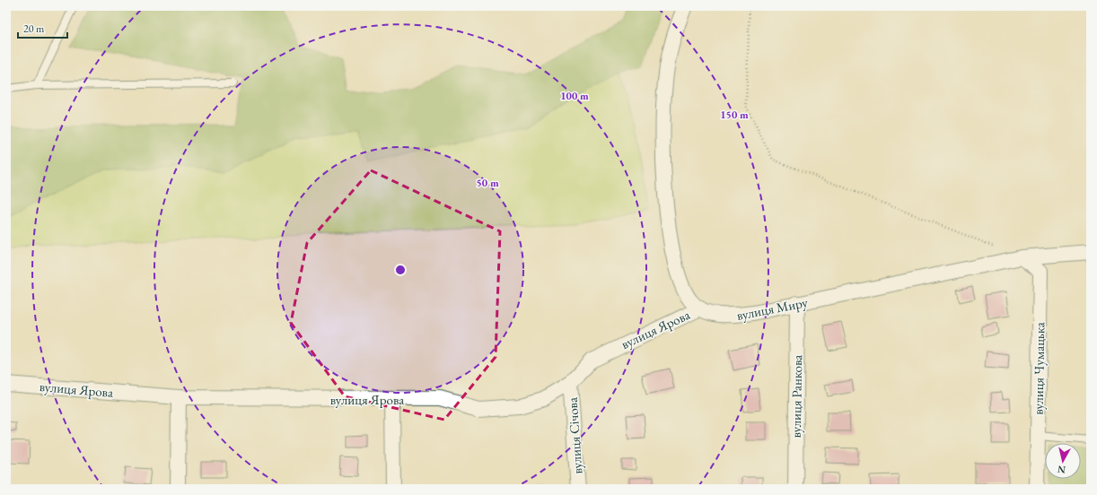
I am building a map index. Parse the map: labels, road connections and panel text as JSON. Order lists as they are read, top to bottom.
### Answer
{
  "streets": {
    "street": [
      "вулиця Миру",
      "вулиця Ярова",
      "вулиця Чумацька",
      "вулиця Ранкова",
      "вулиця Січова"
    ]
  },
  "crossings": [
    ["вулиця Миру", "вулиця Ярова"],
    ["вулиця Миру", "вулиця Чумацька"],
    ["вулиця Миру", "вулиця Ранкова"],
    ["вулиця Ярова", "вулиця Січова"]
  ],
  "scale_bar": "20 m",
  "north": "bottom",
  "rings": ["100 m", "150 m", "50 m"]
}
